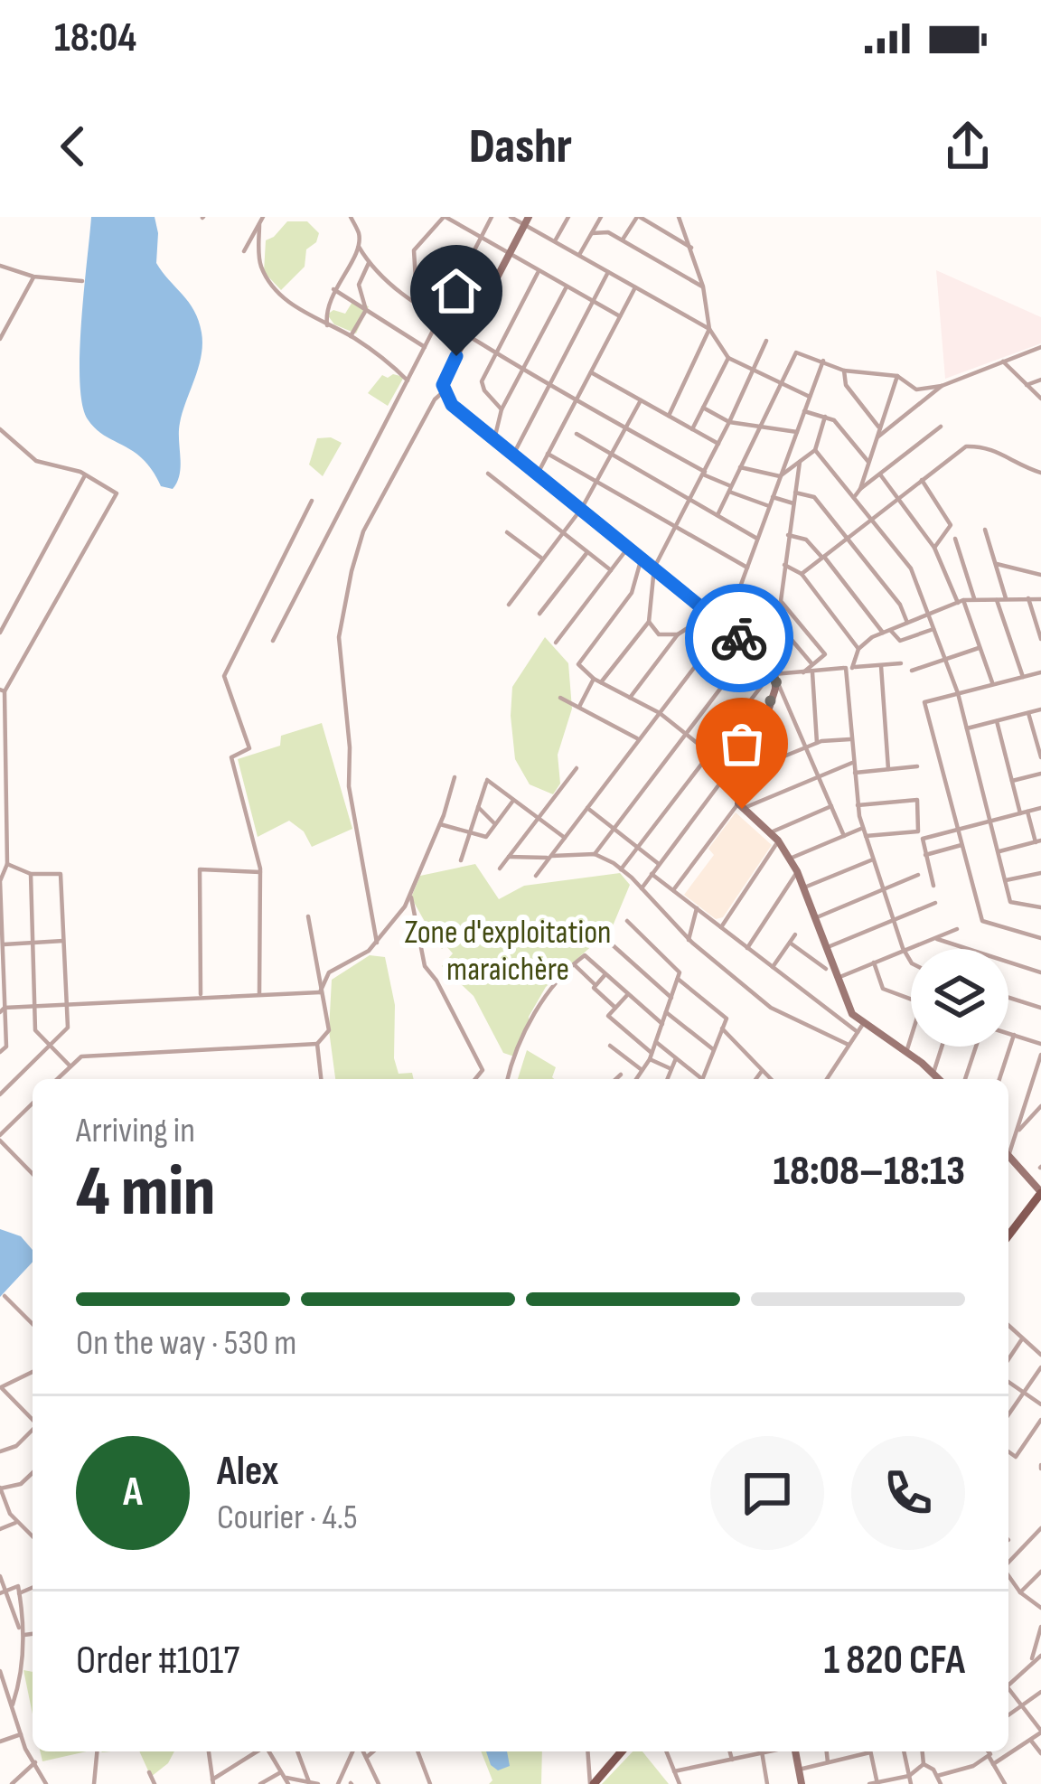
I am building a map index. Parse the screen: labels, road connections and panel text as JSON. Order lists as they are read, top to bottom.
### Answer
{
  "parks": ["Zone d'exploitation maraichère"],
  "page": {
    "status": "18:04",
    "header": "Dashr",
    "heading": ["4 min", "Arriving in", "18:08–18:13"],
    "panel": [
      "Alex",
      "Courier · 4.5",
      "Order #1017",
      "1 820 CFA"
    ],
    "bar": "On the way · 530 m",
    "round": "A"
  }
}
